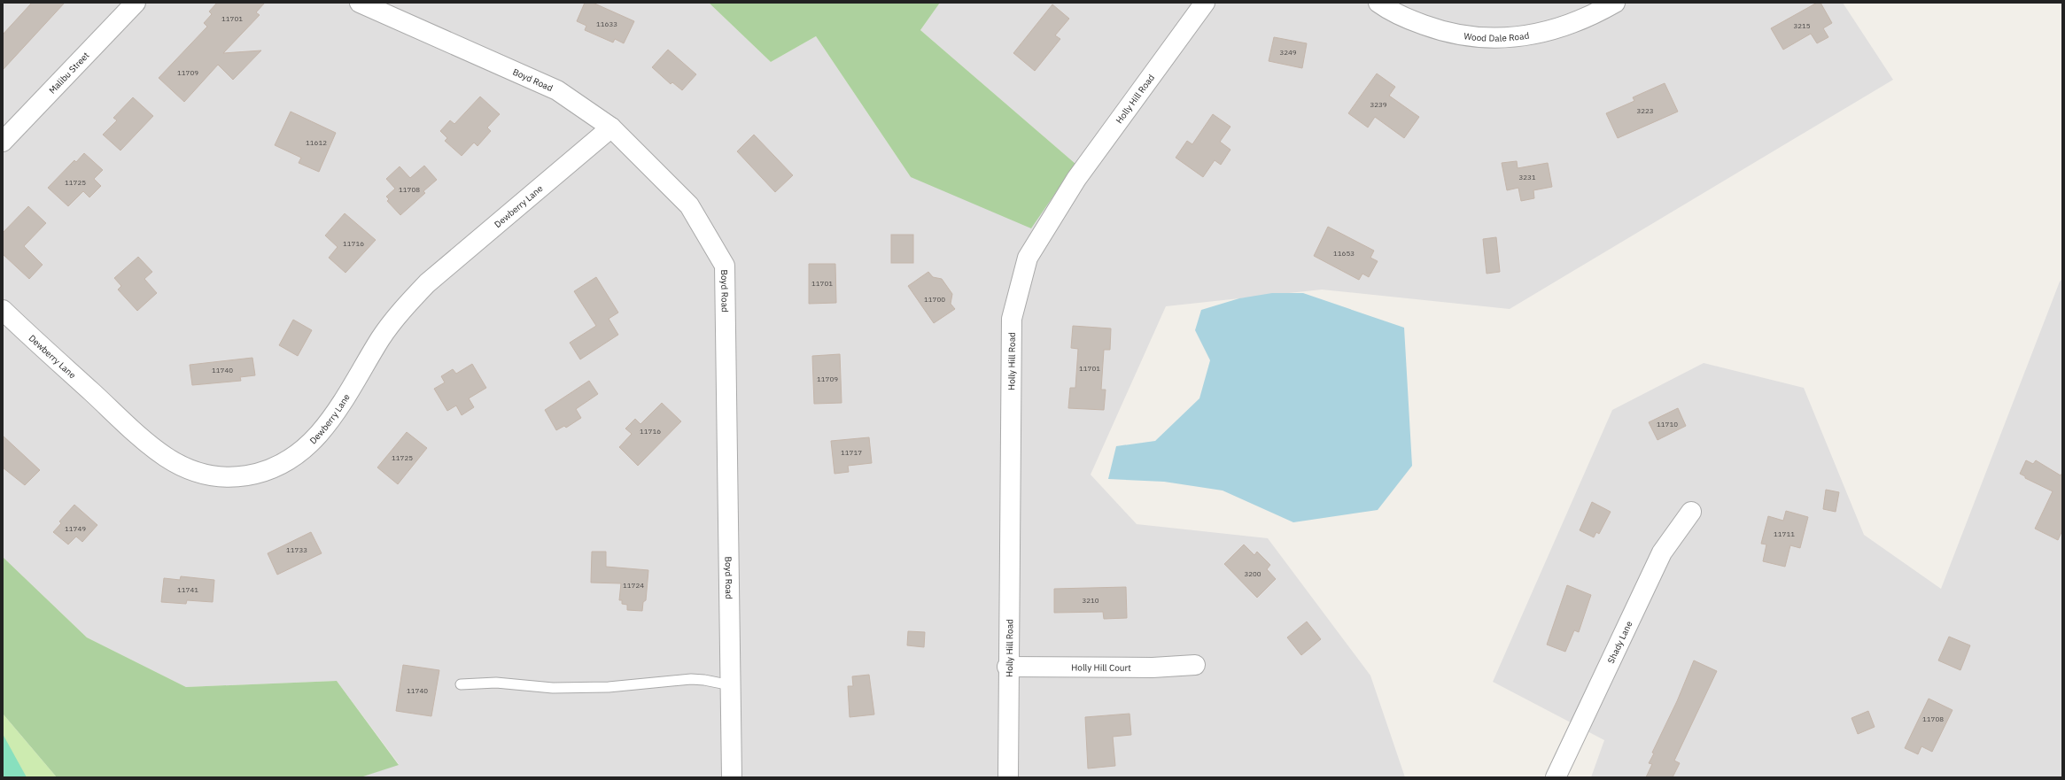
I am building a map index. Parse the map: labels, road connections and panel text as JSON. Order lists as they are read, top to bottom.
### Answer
{
  "streets": {
    "street": [
      "Wood Dale Road",
      "Malibu Street",
      "Boyd Road",
      "Holly Hill Road",
      "Dewberry Lane",
      "Shady Lane",
      "Holly Hill Court"
    ]
  },
  "crossings": [
    ["Boyd Road", "Dewberry Lane"],
    ["Holly Hill Road", "Holly Hill Court"]
  ],
  "house_numbers": [
    "11701",
    "11633",
    "3215",
    "3249",
    "11709",
    "3239",
    "3223",
    "11612",
    "3231",
    "11725",
    "11708",
    "11716",
    "11653",
    "11701",
    "11700",
    "11701",
    "11740",
    "11709",
    "11710",
    "11716",
    "11717",
    "11725",
    "11749",
    "11711",
    "11733",
    "3200",
    "11724",
    "11741",
    "3210",
    "11740",
    "11708"
  ]
}
